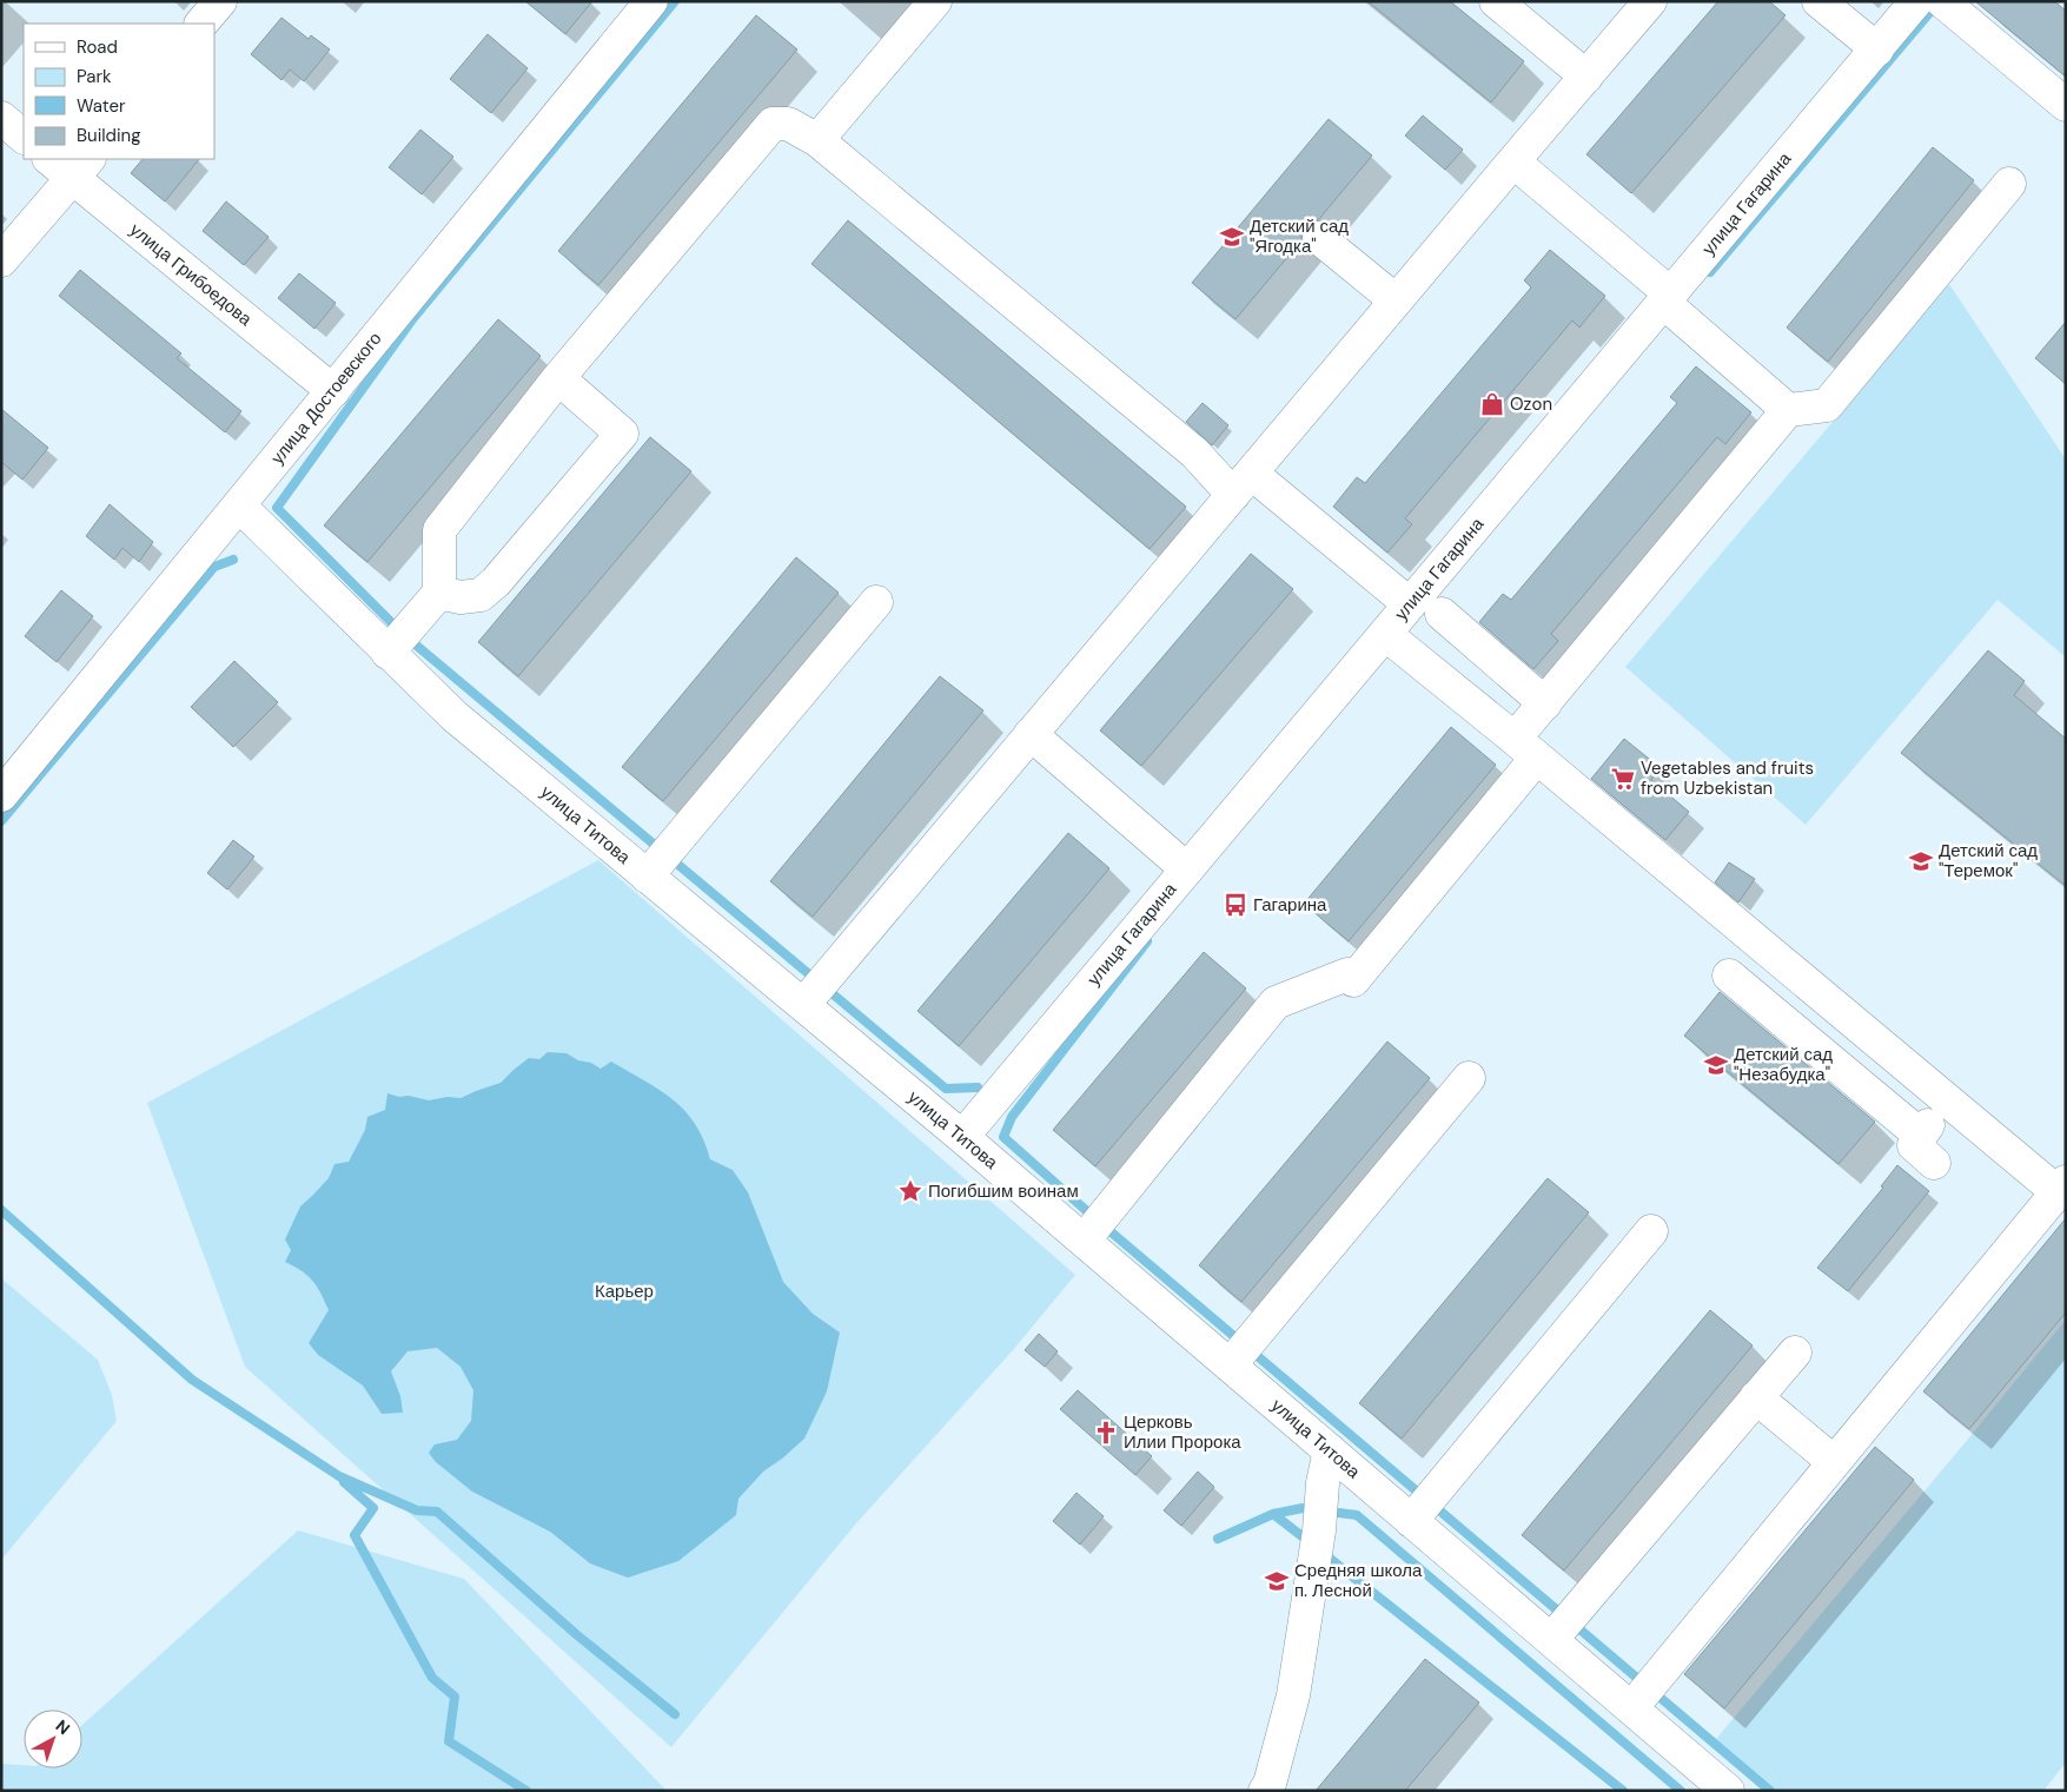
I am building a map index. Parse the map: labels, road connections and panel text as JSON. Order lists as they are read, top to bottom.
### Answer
{
  "streets": {
    "street": [
      "улица Гагарина",
      "улица Грибоедова",
      "улица Достоевского",
      "улица Титова"
    ]
  },
  "crossings": [
    ["улица Гагарина", "улица Титова"],
    ["улица Грибоедова", "улица Достоевского"],
    ["улица Достоевского", "улица Титова"]
  ],
  "parks": ["Карьер"],
  "places": {
    "school or university": [
      "Детский сад \"Ягодка\"",
      "Детский сад \"Теремок\"",
      "Детский сад \"Незабудка\"",
      "Средняя школа п. Лесной"
    ],
    "shop": ["Ozon"],
    "supermarket": ["Vegetables and fruits from Uzbekistan"],
    "bus stop": ["Гагарина"],
    "place": ["Погибшим воинам"],
    "church": ["Церковь Илии Пророка"]
  },
  "legend": [
    "Road",
    "Park",
    "Water",
    "Building"
  ],
  "north": "top right"
}
